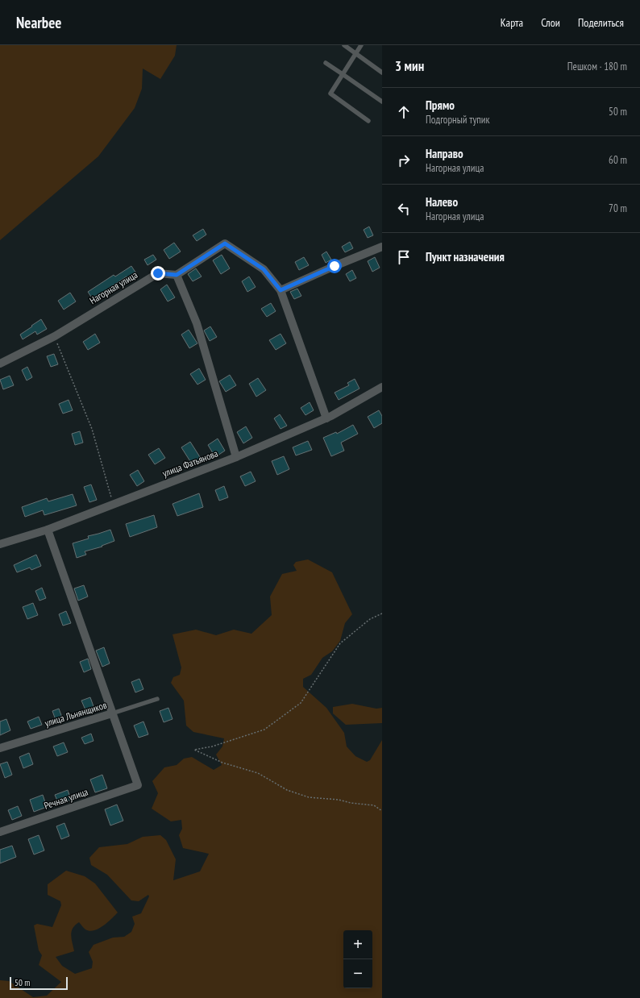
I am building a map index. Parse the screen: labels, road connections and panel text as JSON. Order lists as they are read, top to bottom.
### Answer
{
  "streets": {
    "street": [
      "Нагорная улица",
      "улица Фатьянова",
      "улица Льнянщиков",
      "Речная улица"
    ]
  },
  "crossings": [
    ["улица Льнянщиков", "Речная улица"]
  ],
  "scale_bar": "50 m",
  "page": {
    "header": "Nearbee",
    "nav": ["Карта", "Слои", "Поделиться"],
    "heading": ["3 мин", "Пешком · 180 m"],
    "list": [
      ["Прямо", "Подгорный тупик", "50 m"],
      ["Направо", "Нагорная улица", "60 m"],
      ["Налево", "Нагорная улица", "70 m"],
      "Пункт назначения"
    ],
    "map_buttons": ["+", "−"],
    "scale": "50 m"
  }
}
